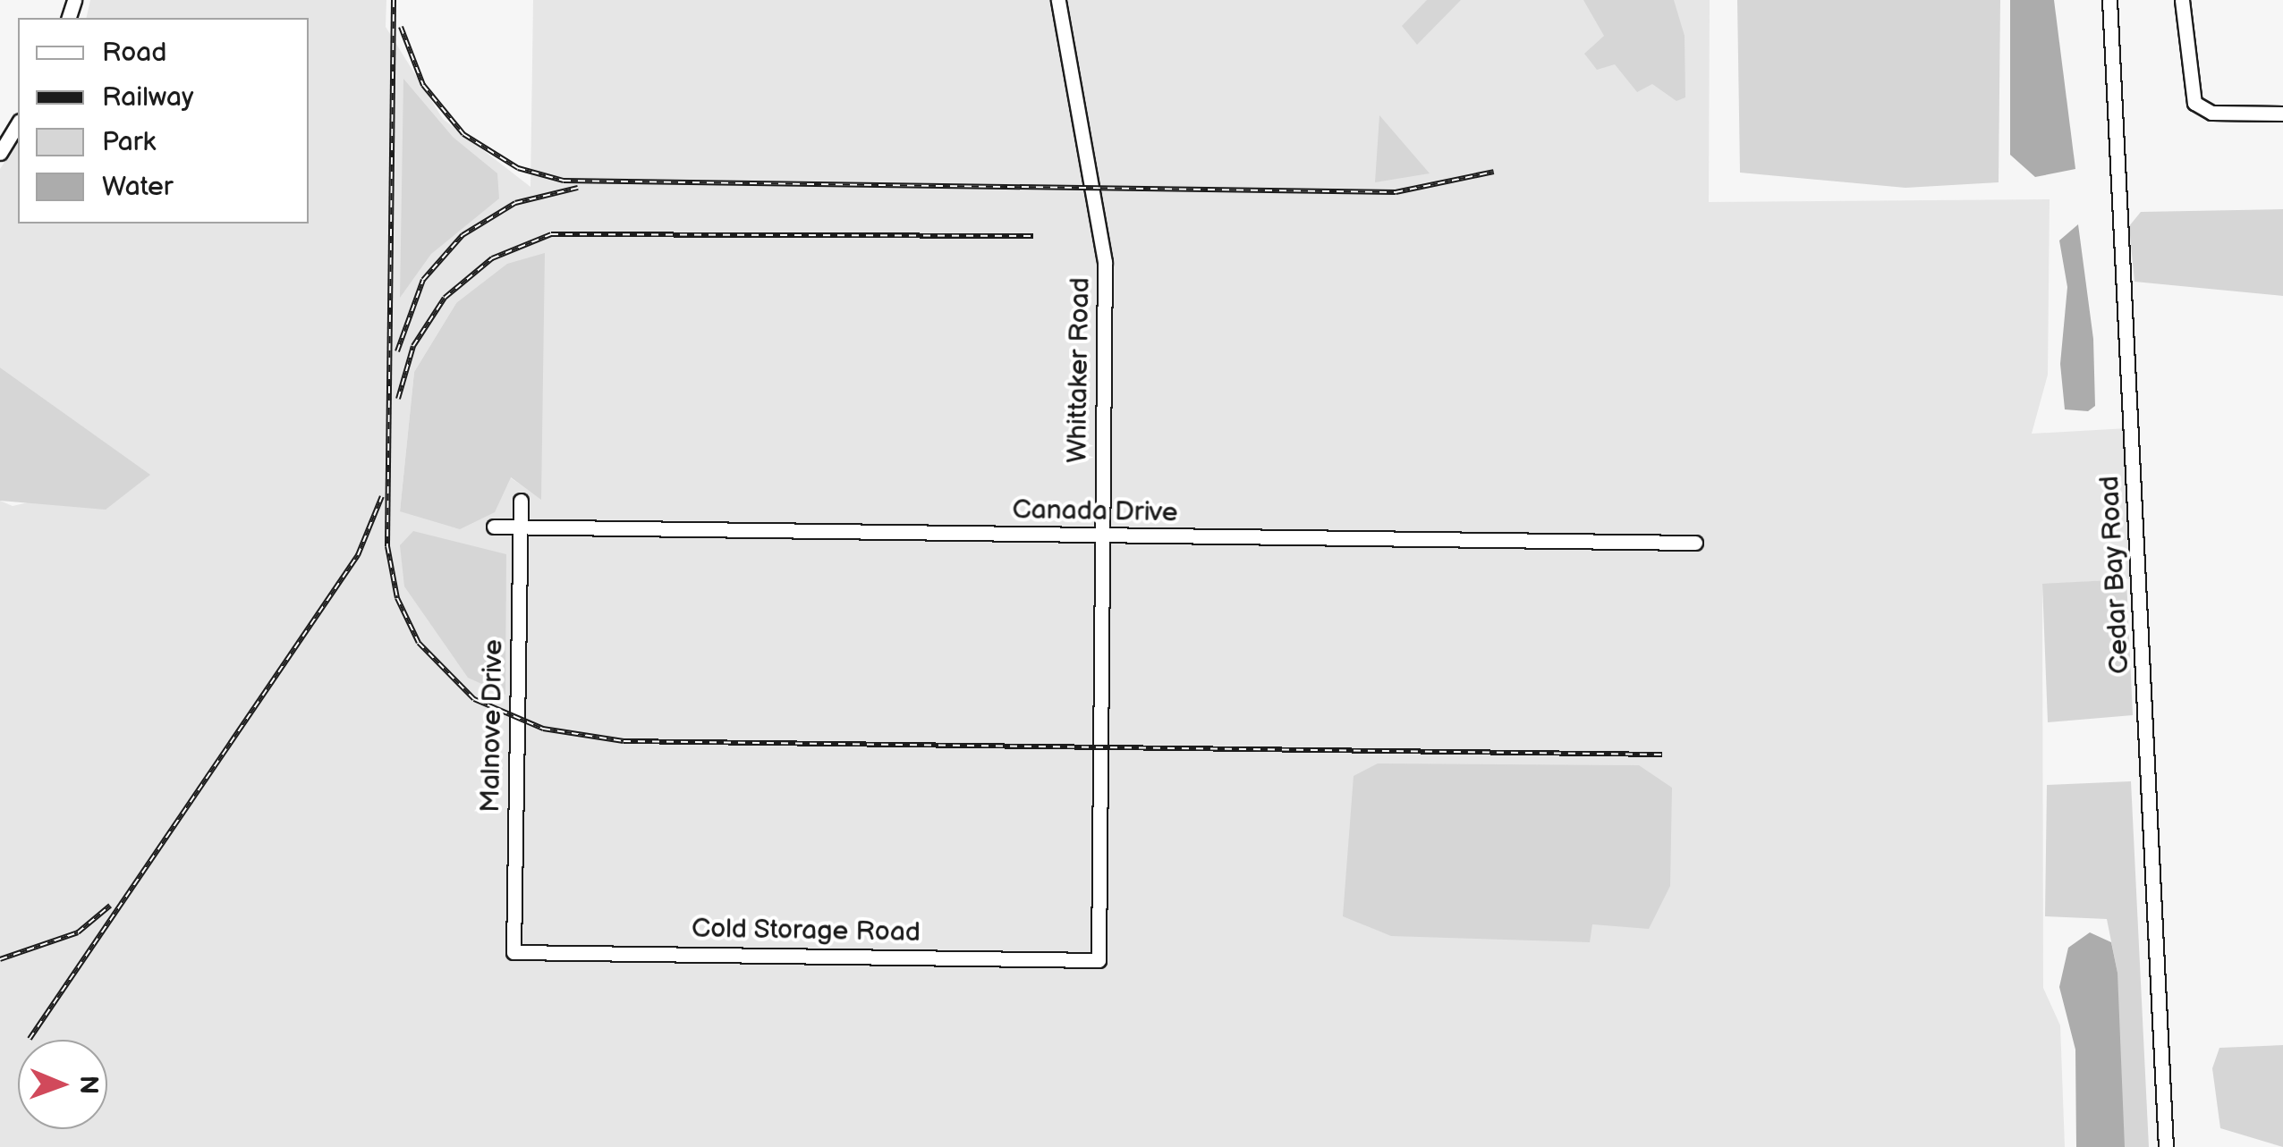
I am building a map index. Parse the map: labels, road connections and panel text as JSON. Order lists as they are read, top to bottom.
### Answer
{
  "streets": {
    "street": [
      "Whittaker Road",
      "Canada Drive",
      "Cedar Bay Road",
      "Malnove Drive",
      "Cold Storage Road"
    ]
  },
  "crossings": [
    ["Whittaker Road", "Canada Drive"],
    ["Whittaker Road", "Cold Storage Road"],
    ["Canada Drive", "Malnove Drive"],
    ["Malnove Drive", "Cold Storage Road"]
  ],
  "legend": [
    "Road",
    "Railway",
    "Park",
    "Water"
  ],
  "north": "right"
}
